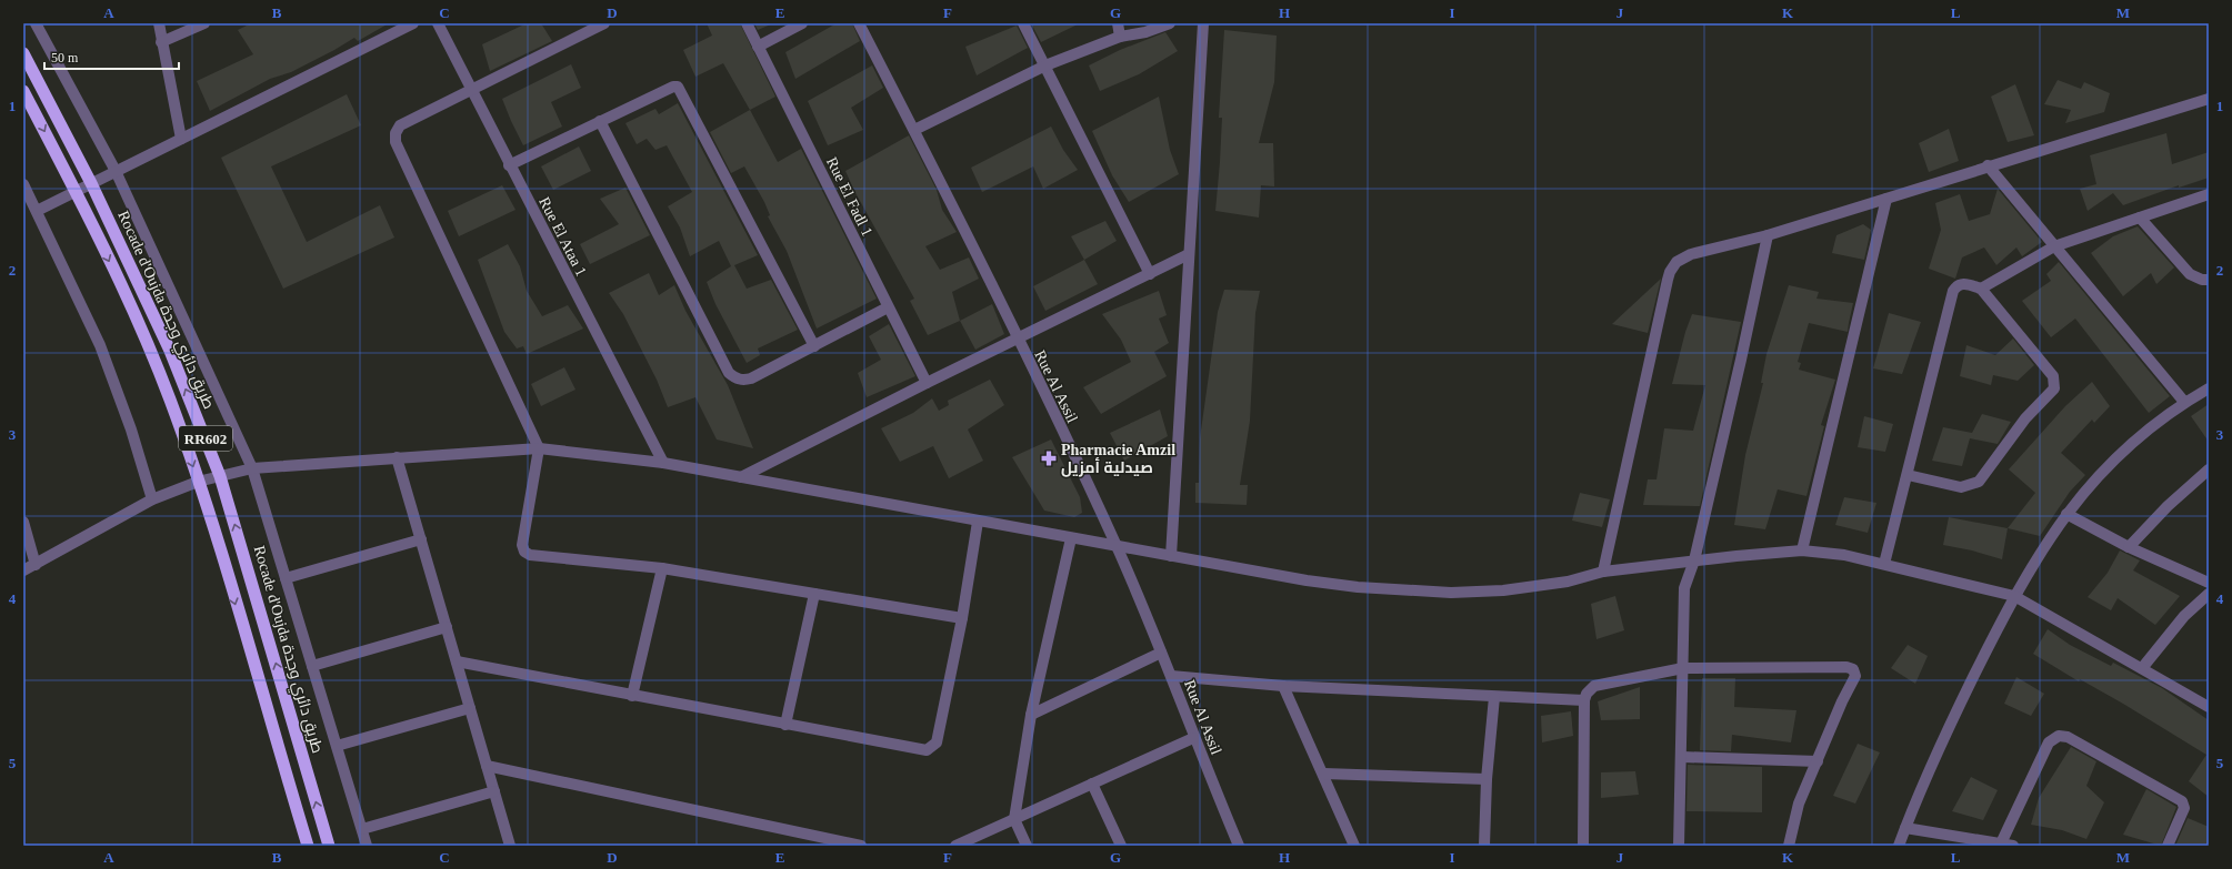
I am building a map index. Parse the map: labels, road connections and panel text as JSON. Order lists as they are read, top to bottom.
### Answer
{
  "streets": {
    "highway": ["Rocade d'Oujda طريق دائري وجدة", "RR602"],
    "street": ["Rue El Fadl 1", "Rue El Ataa 1", "Rue Al Assil"]
  },
  "places": {
    "pharmacy": ["Pharmacie Amzil صيدلية أمزيل"]
  },
  "scale_bar": "50 m",
  "grid": {
    "columns": [
      "A",
      "B",
      "C",
      "D",
      "E",
      "F",
      "G",
      "H",
      "I",
      "J",
      "K",
      "L",
      "M"
    ],
    "rows": [
      "1",
      "2",
      "3",
      "4",
      "5"
    ]
  }
}
